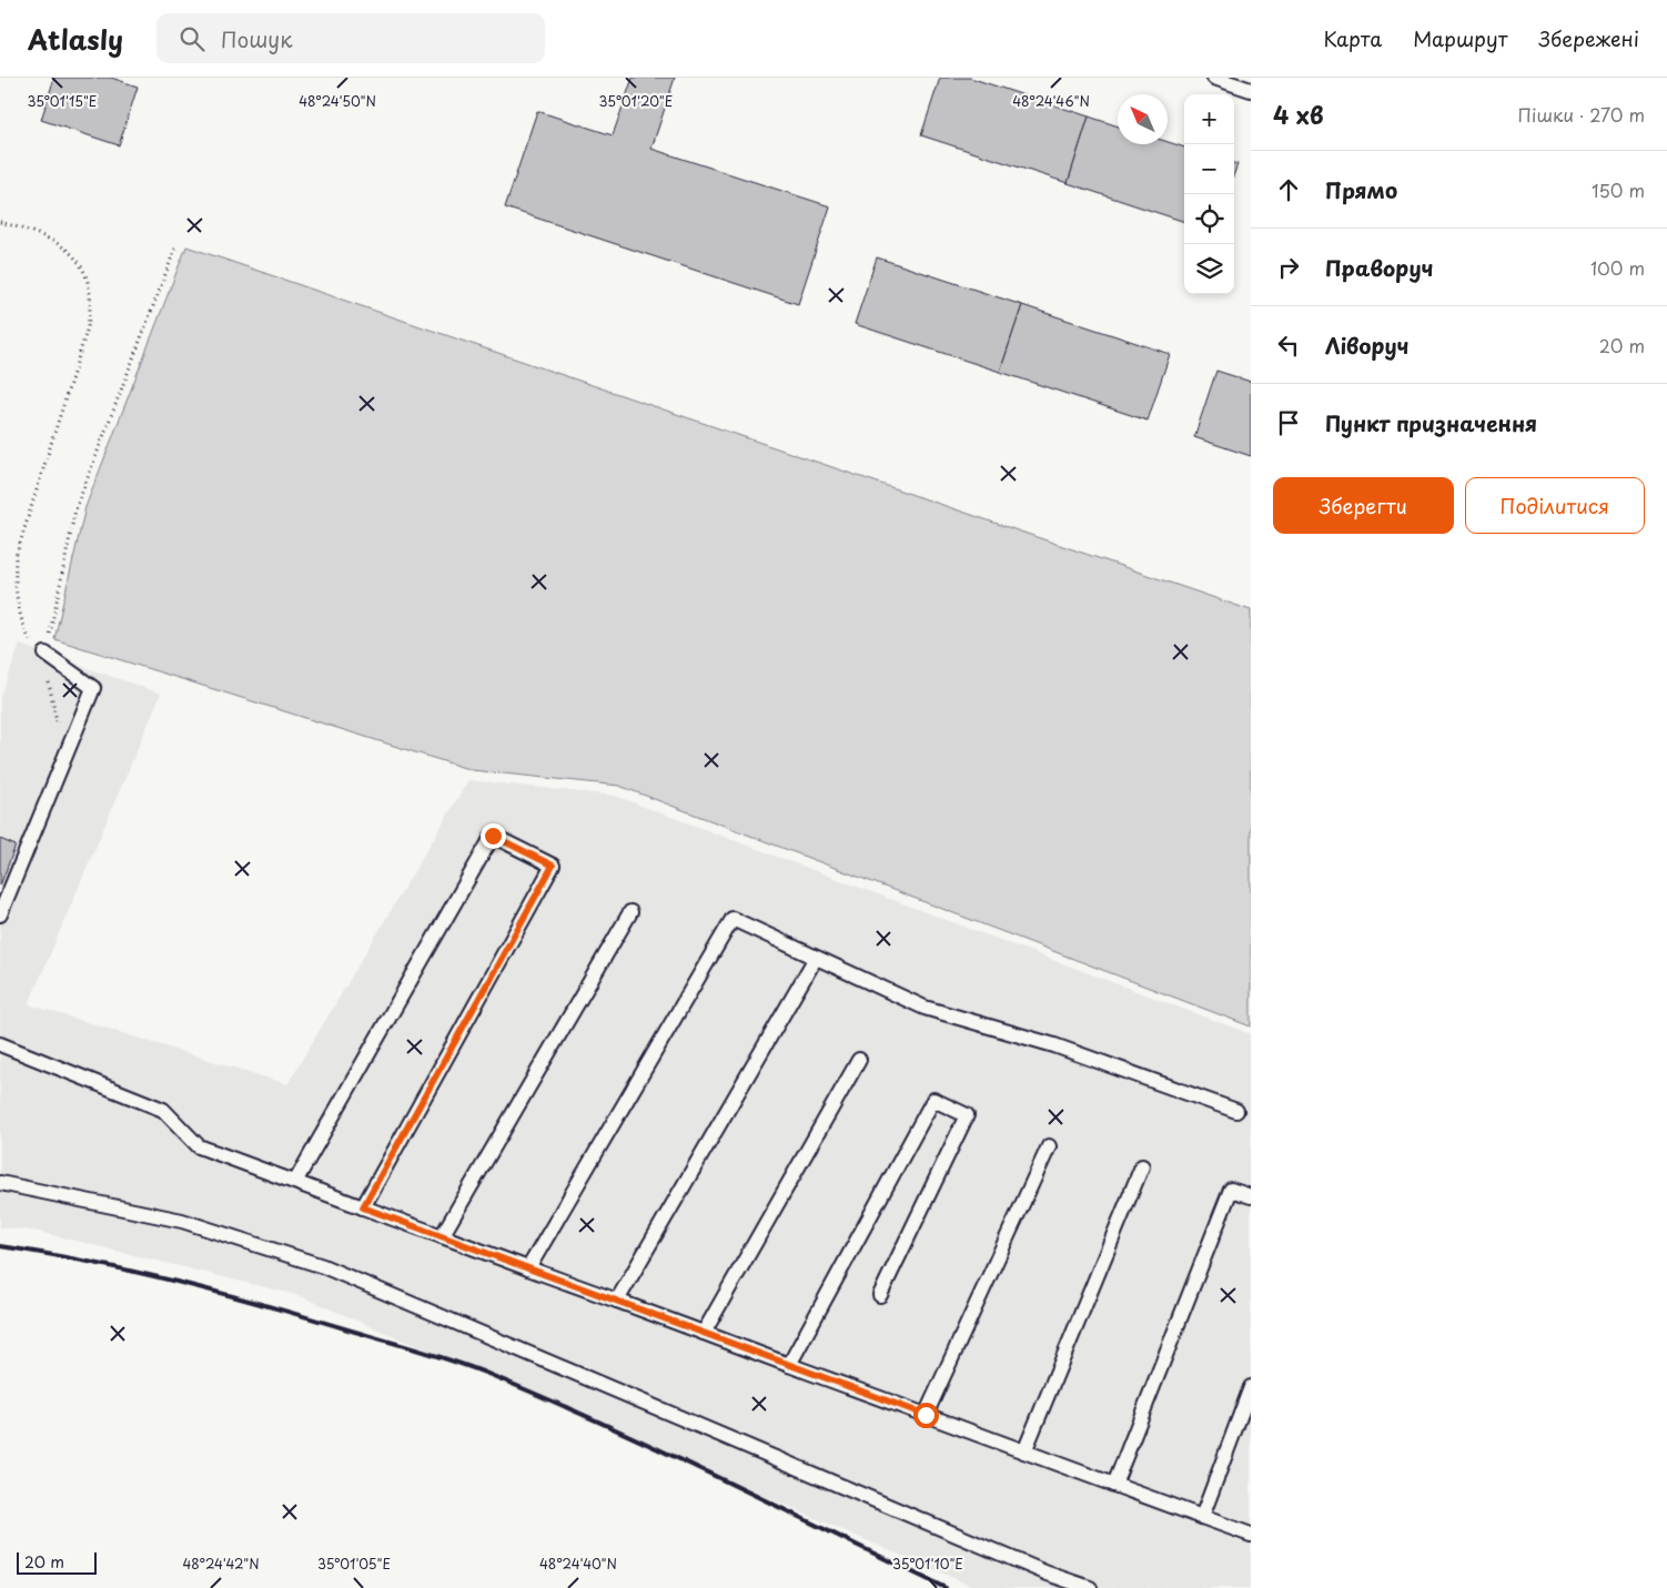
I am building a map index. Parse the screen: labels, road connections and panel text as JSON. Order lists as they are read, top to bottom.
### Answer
{
  "scale_bar": "20 m",
  "north": "top left",
  "page": {
    "header": "Atlasly",
    "search": "Пошук",
    "nav": ["Карта", "Маршрут", "Збережені"],
    "heading": ["4 хв", "Пішки · 270 m"],
    "map_buttons": ["+", "−"],
    "list": [
      ["Прямо", "150 m"],
      ["Праворуч", "100 m"],
      ["Ліворуч", "20 m"],
      "Пункт призначення"
    ],
    "buttons": ["Зберегти", "Поділитися"],
    "scale": "20 m"
  },
  "coordinates": [
    "48°24'50\"N",
    "48°24'46\"N",
    "35°01'15\"E",
    "35°01'20\"E",
    "35°01'05\"E",
    "35°01'10\"E",
    "48°24'42\"N",
    "48°24'40\"N"
  ]
}
